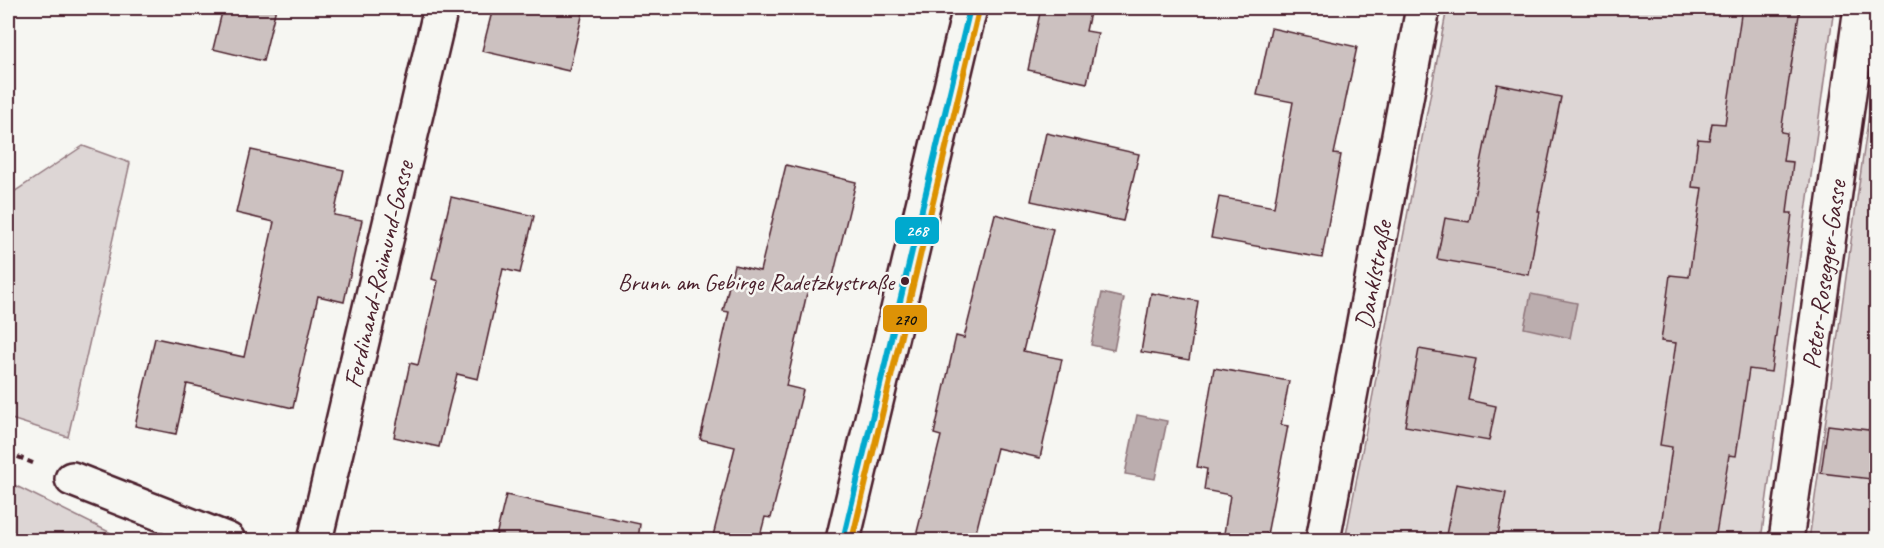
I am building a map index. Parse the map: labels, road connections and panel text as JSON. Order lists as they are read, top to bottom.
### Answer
{
  "streets": {
    "street": ["Ferdinand-Raimund-Gasse", "Danklstraße", "Peter-Rosegger-Gasse"]
  },
  "places": ["Brunn am Gebirge Radetzkystraße"],
  "lines": ["transit line 268", "transit line 270"]
}
